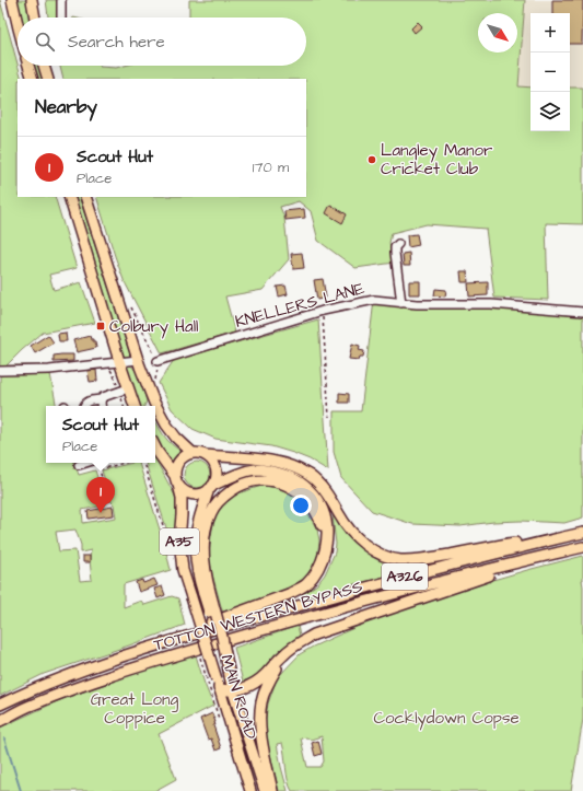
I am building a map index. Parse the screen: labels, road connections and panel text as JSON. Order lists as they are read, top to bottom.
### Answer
{
  "streets": {
    "main road": [
      "A35",
      "A326",
      "TOTTON WESTERN BYPASS",
      "MAIN ROAD"
    ],
    "street": ["KNELLERS LANE"]
  },
  "crossings": [
    ["A35", "MAIN ROAD"]
  ],
  "parks": ["Great Long Coppice", "Cocklydown Copse"],
  "places": {
    "other": ["Langley Manor Cricket Club"],
    "transit": ["Colbury Hall"]
  },
  "north": "bottom right",
  "page": {
    "map_buttons": ["+", "−"],
    "search": "Search here",
    "heading": "Nearby",
    "list": [
      {
        "mark": "1",
        "name": "Scout Hut",
        "note": "Place",
        "value": "170 m"
      }
    ],
    "popup": ["Scout Hut", "Place"],
    "pins": "1"
  }
}
